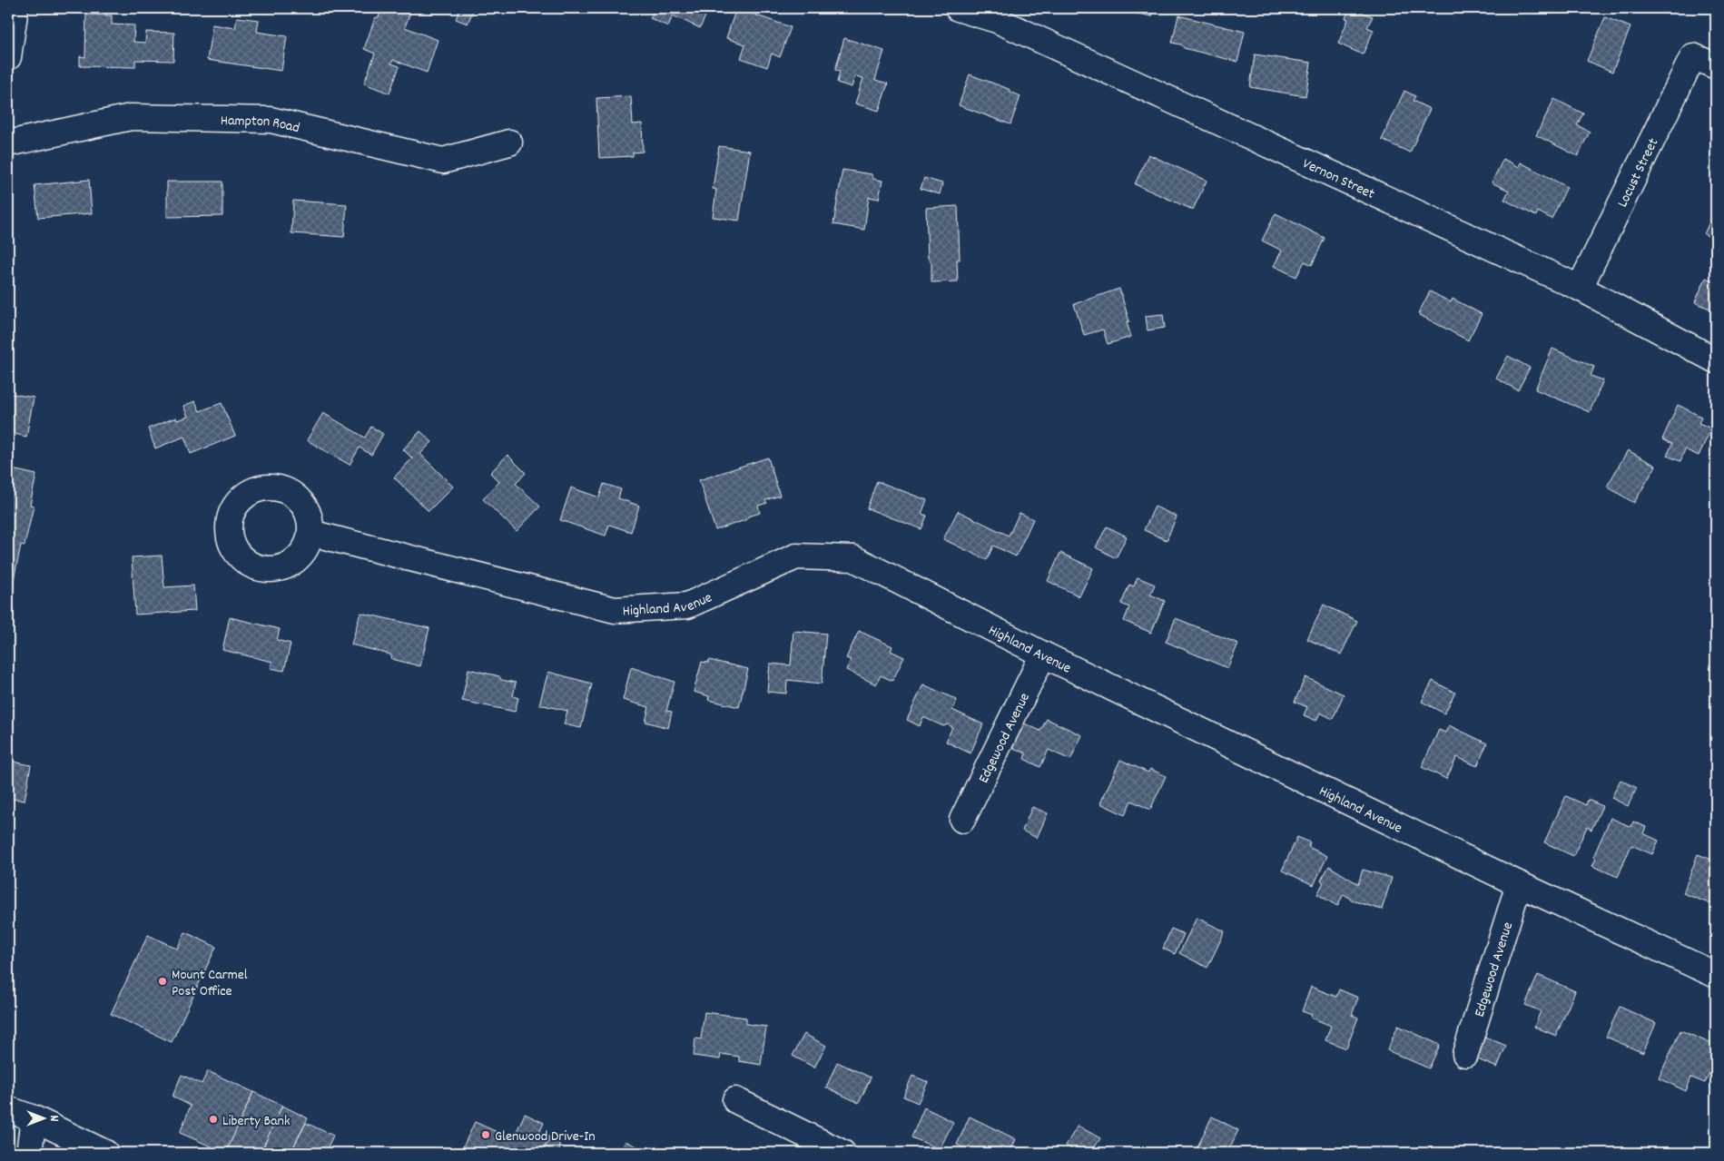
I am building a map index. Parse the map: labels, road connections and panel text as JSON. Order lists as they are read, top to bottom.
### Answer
{
  "streets": {
    "street": [
      "Hampton Road",
      "Locust Street",
      "Vernon Street",
      "Highland Avenue",
      "Edgewood Avenue"
    ]
  },
  "crossings": [
    ["Locust Street", "Vernon Street"],
    ["Highland Avenue", "Edgewood Avenue"]
  ],
  "places": ["Mount Carmel Post Office", "Liberty Bank", "Glenwood Drive-In"],
  "north": "right"
}
